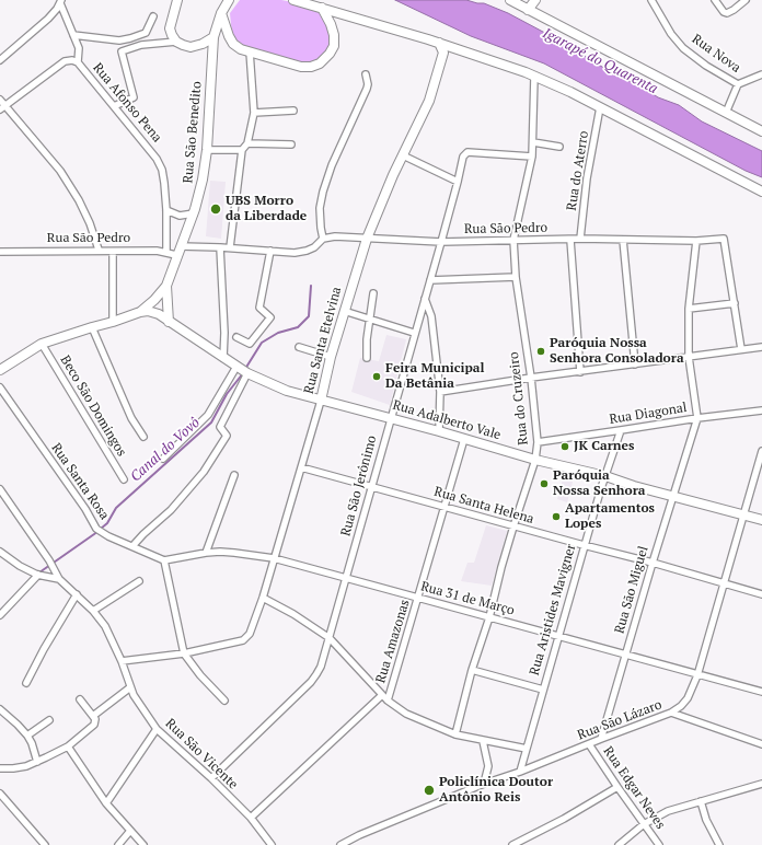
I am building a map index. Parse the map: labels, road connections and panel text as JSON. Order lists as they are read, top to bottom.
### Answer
{
  "streets": {
    "street": [
      "Rua Nova",
      "Rua Afonso Pena",
      "Rua São Benedito",
      "Rua do Aterro",
      "Rua São Pedro",
      "Rua Santa Etelvina",
      "Rua do Cruzeiro",
      "Beco São Domingos",
      "Rua Diagonal",
      "Rua Adalberto Vale",
      "Rua Santa Rosa",
      "Rua São Jerônimo",
      "Rua Santa Helena",
      "Rua São Miguel",
      "Rua 31 de Março",
      "Rua Aristides Mavigner",
      "Rua Amazonas",
      "Rua São Lázaro",
      "Rua São Vicente",
      "Rua Edgar Neves"
    ]
  },
  "crossings": [
    ["Rua Afonso Pena", "Rua São Pedro"],
    ["Rua São Benedito", "Rua São Pedro"],
    ["Rua São Benedito", "Beco São Domingos"],
    ["Rua São Benedito", "Rua Adalberto Vale"],
    ["Rua do Aterro", "Rua São Pedro"],
    ["Rua São Pedro", "Rua Santa Etelvina"],
    ["Rua São Pedro", "Rua do Cruzeiro"],
    ["Rua São Pedro", "Rua São Jerônimo"],
    ["Rua São Pedro", "Rua São Miguel"],
    ["Rua Santa Etelvina", "Rua Adalberto Vale"],
    ["Rua Santa Etelvina", "Rua Santa Helena"],
    ["Rua Santa Etelvina", "Rua 31 de Março"],
    ["Rua do Cruzeiro", "Rua Diagonal"],
    ["Rua do Cruzeiro", "Rua Adalberto Vale"],
    ["Rua do Cruzeiro", "Rua São Jerônimo"],
    ["Rua do Cruzeiro", "Rua Santa Helena"],
    ["Rua do Cruzeiro", "Rua 31 de Março"],
    ["Rua Diagonal", "Rua São Miguel"],
    ["Rua Diagonal", "Rua Aristides Mavigner"],
    ["Rua Adalberto Vale", "Rua São Jerônimo"],
    ["Rua Adalberto Vale", "Rua São Miguel"],
    ["Rua Adalberto Vale", "Rua Aristides Mavigner"],
    ["Rua Adalberto Vale", "Rua Amazonas"],
    ["Rua Adalberto Vale", "Rua São Lázaro"],
    ["Rua Santa Rosa", "Rua 31 de Março"],
    ["Rua São Jerônimo", "Rua Santa Helena"],
    ["Rua São Jerônimo", "Rua 31 de Março"],
    ["Rua São Jerônimo", "Rua São Vicente"],
    ["Rua Santa Helena", "Rua São Miguel"],
    ["Rua Santa Helena", "Rua Aristides Mavigner"],
    ["Rua Santa Helena", "Rua Amazonas"],
    ["Rua Santa Helena", "Rua São Lázaro"],
    ["Rua São Miguel", "Rua 31 de Março"],
    ["Rua São Miguel", "Rua São Lázaro"],
    ["Rua 31 de Março", "Rua Aristides Mavigner"],
    ["Rua 31 de Março", "Rua Amazonas"],
    ["Rua 31 de Março", "Rua São Lázaro"],
    ["Rua Aristides Mavigner", "Rua São Lázaro"],
    ["Rua Amazonas", "Rua São Vicente"],
    ["Rua São Lázaro", "Rua Edgar Neves"]
  ],
  "water": ["Igarapé do Quarenta", "Canal do Vovô"],
  "places": [
    "UBS Morro da Liberdade",
    "Paróquia Nossa Senhora Consoladora",
    "Feira Municipal Da Betânia",
    "JK Carnes",
    "Paróquia Nossa Senhora",
    "Apartamentos Lopes",
    "Policlínica Doutor Antônio Reis"
  ]
}
